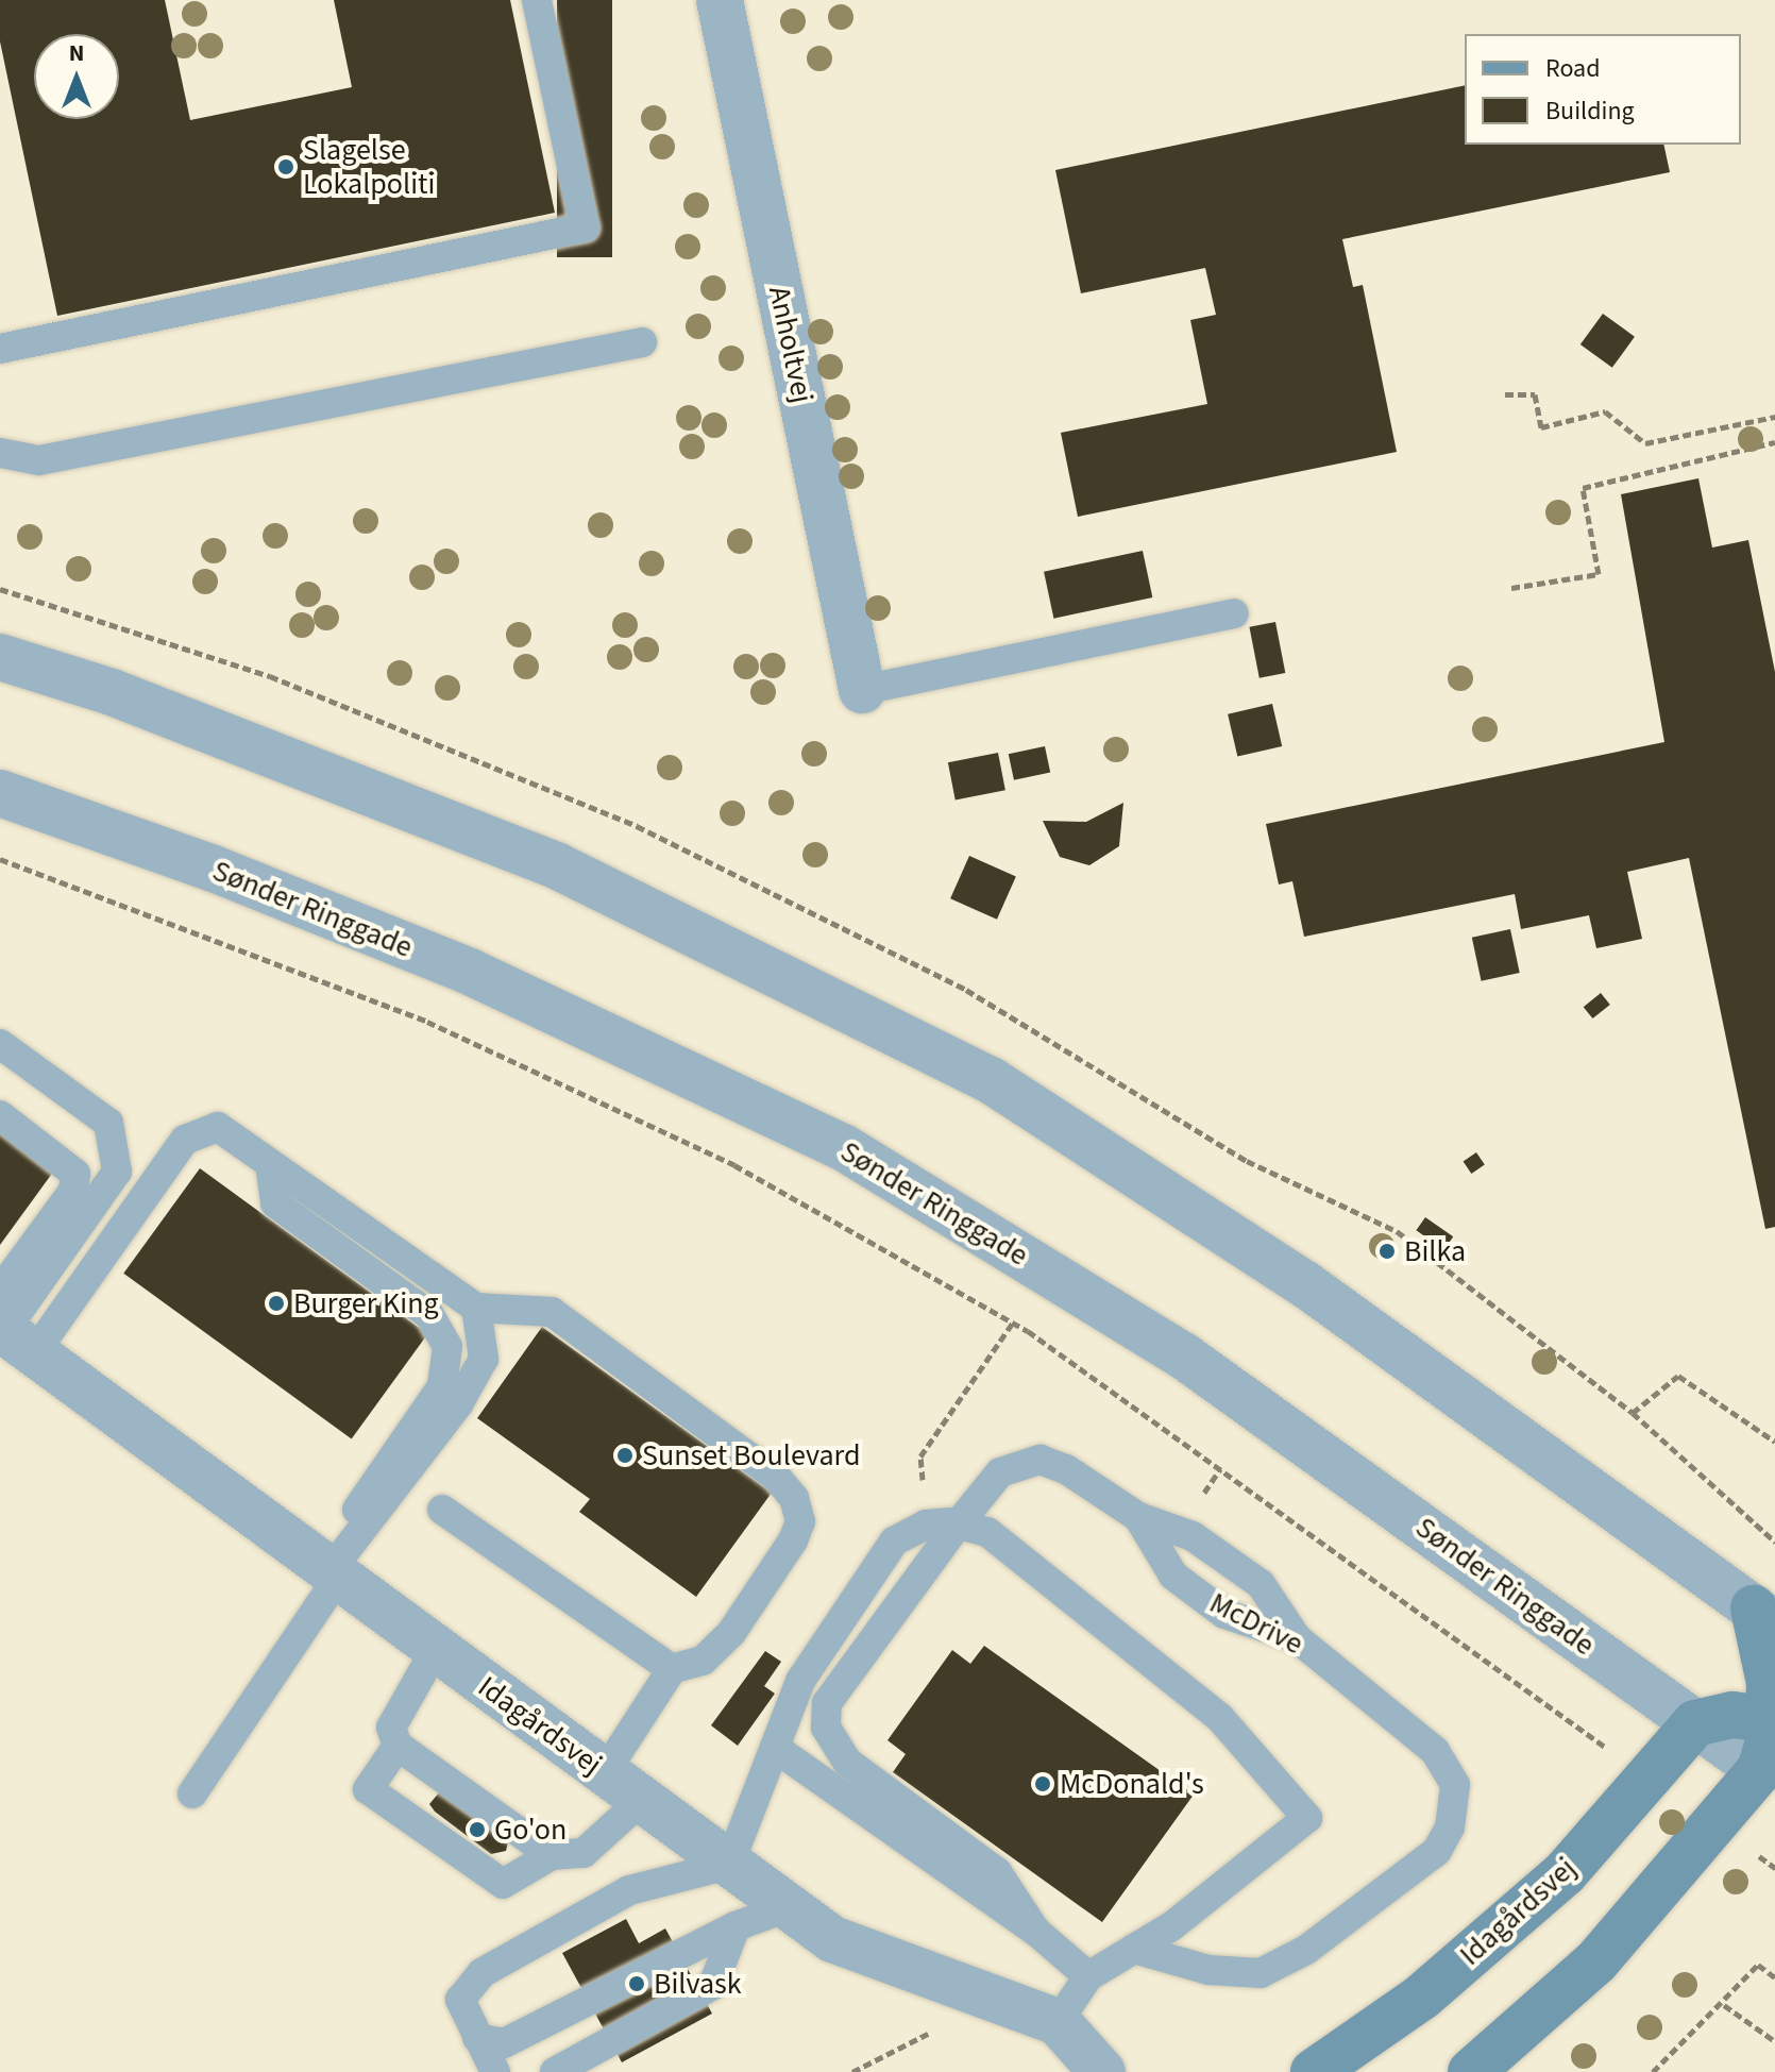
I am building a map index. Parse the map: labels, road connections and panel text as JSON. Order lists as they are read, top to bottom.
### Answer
{
  "streets": {
    "main road": ["Idagårdsvej"],
    "street": ["Anholtvej", "Sønder Ringgade"],
    "lane": ["McDrive"]
  },
  "crossings": [
    ["Sønder Ringgade", "Idagårdsvej"]
  ],
  "places": [
    "Slagelse Lokalpoliti",
    "Bilka",
    "Burger King",
    "Sunset Boulevard",
    "McDonald's",
    "Go'on",
    "Bilvask"
  ],
  "legend": ["Road", "Building"],
  "north": "top"
}
